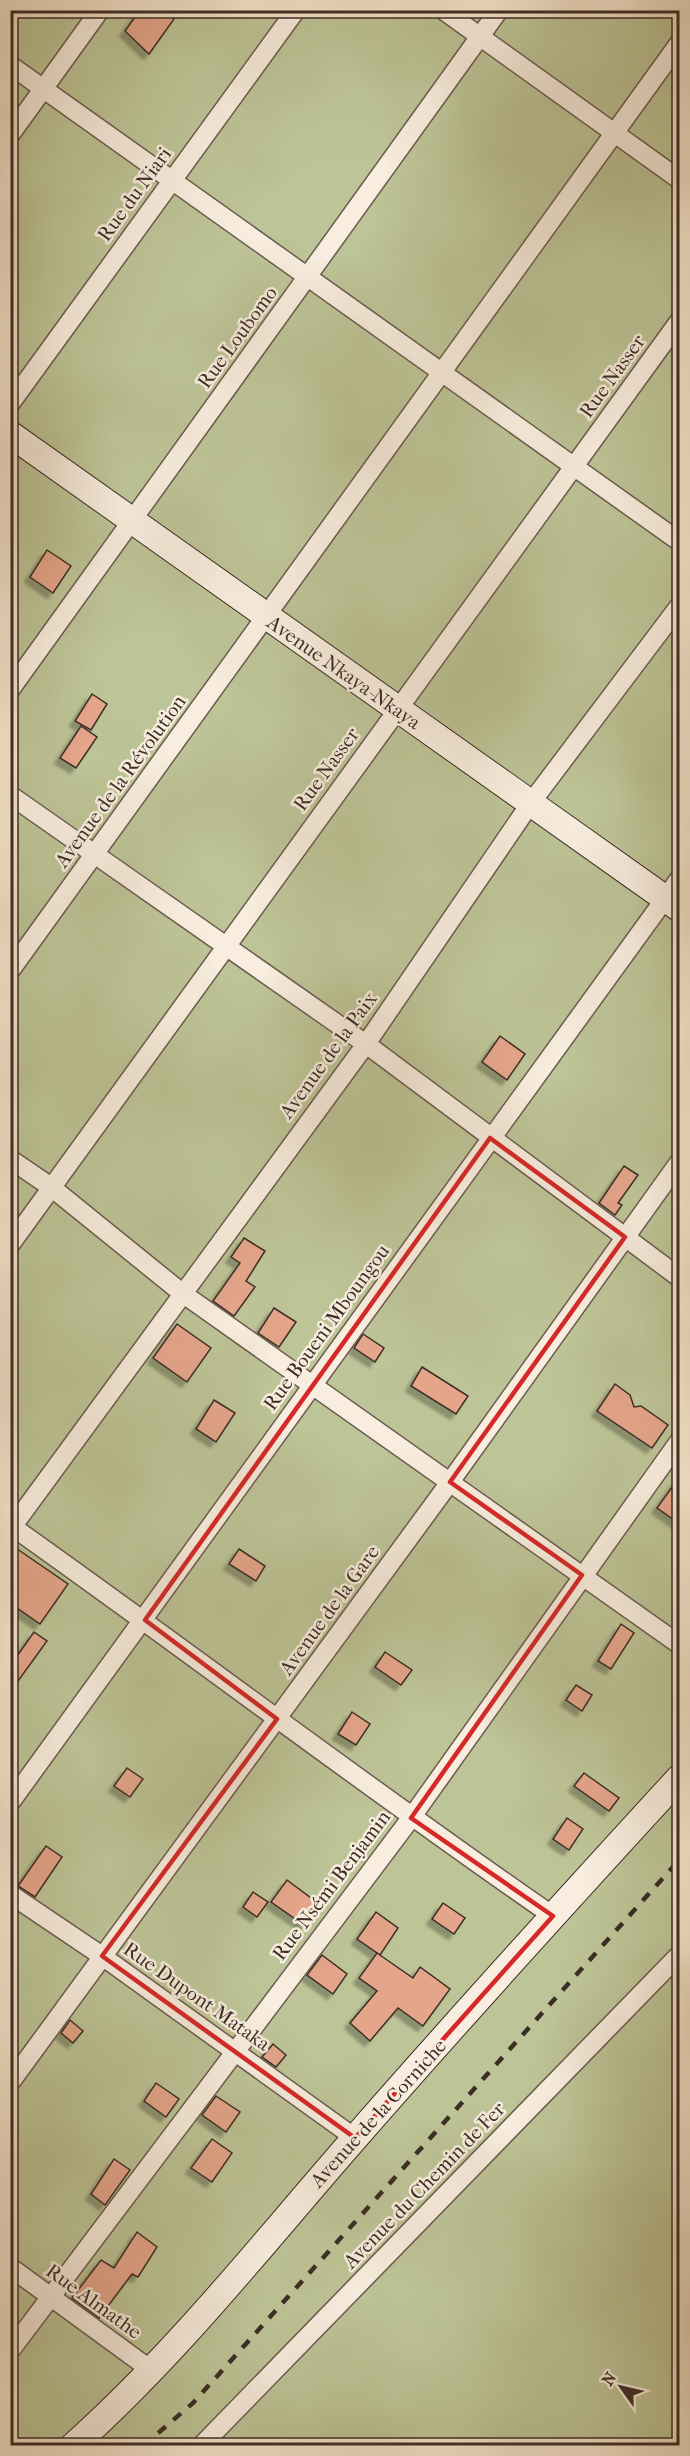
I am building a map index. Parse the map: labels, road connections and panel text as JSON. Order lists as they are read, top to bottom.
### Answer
{
  "streets": {
    "street": [
      "Rue du Niari",
      "Rue Loubomo",
      "Rue Nasser",
      "Avenue Nkaya-Nkaya",
      "Avenue de la Révolution",
      "Avenue de la Paix",
      "Rue Boueni Mboungou",
      "Avenue de la Gare",
      "Rue Nsémi Benjamin",
      "Rue Dupont Mataka",
      "Avenue de la Corniche",
      "Avenue du Chemin de Fer",
      "Rue Almathe"
    ]
  },
  "crossings": [
    ["Rue Loubomo", "Avenue Nkaya-Nkaya"],
    ["Rue Nasser", "Avenue Nkaya-Nkaya"],
    ["Avenue Nkaya-Nkaya", "Avenue de la Révolution"],
    ["Avenue Nkaya-Nkaya", "Avenue de la Paix"],
    ["Avenue Nkaya-Nkaya", "Rue Boueni Mboungou"],
    ["Avenue de la Gare", "Rue Dupont Mataka"],
    ["Rue Nsémi Benjamin", "Rue Dupont Mataka"],
    ["Rue Nsémi Benjamin", "Rue Almathe"],
    ["Rue Dupont Mataka", "Avenue de la Corniche"],
    ["Avenue de la Corniche", "Rue Almathe"]
  ],
  "north": "top left"
}
